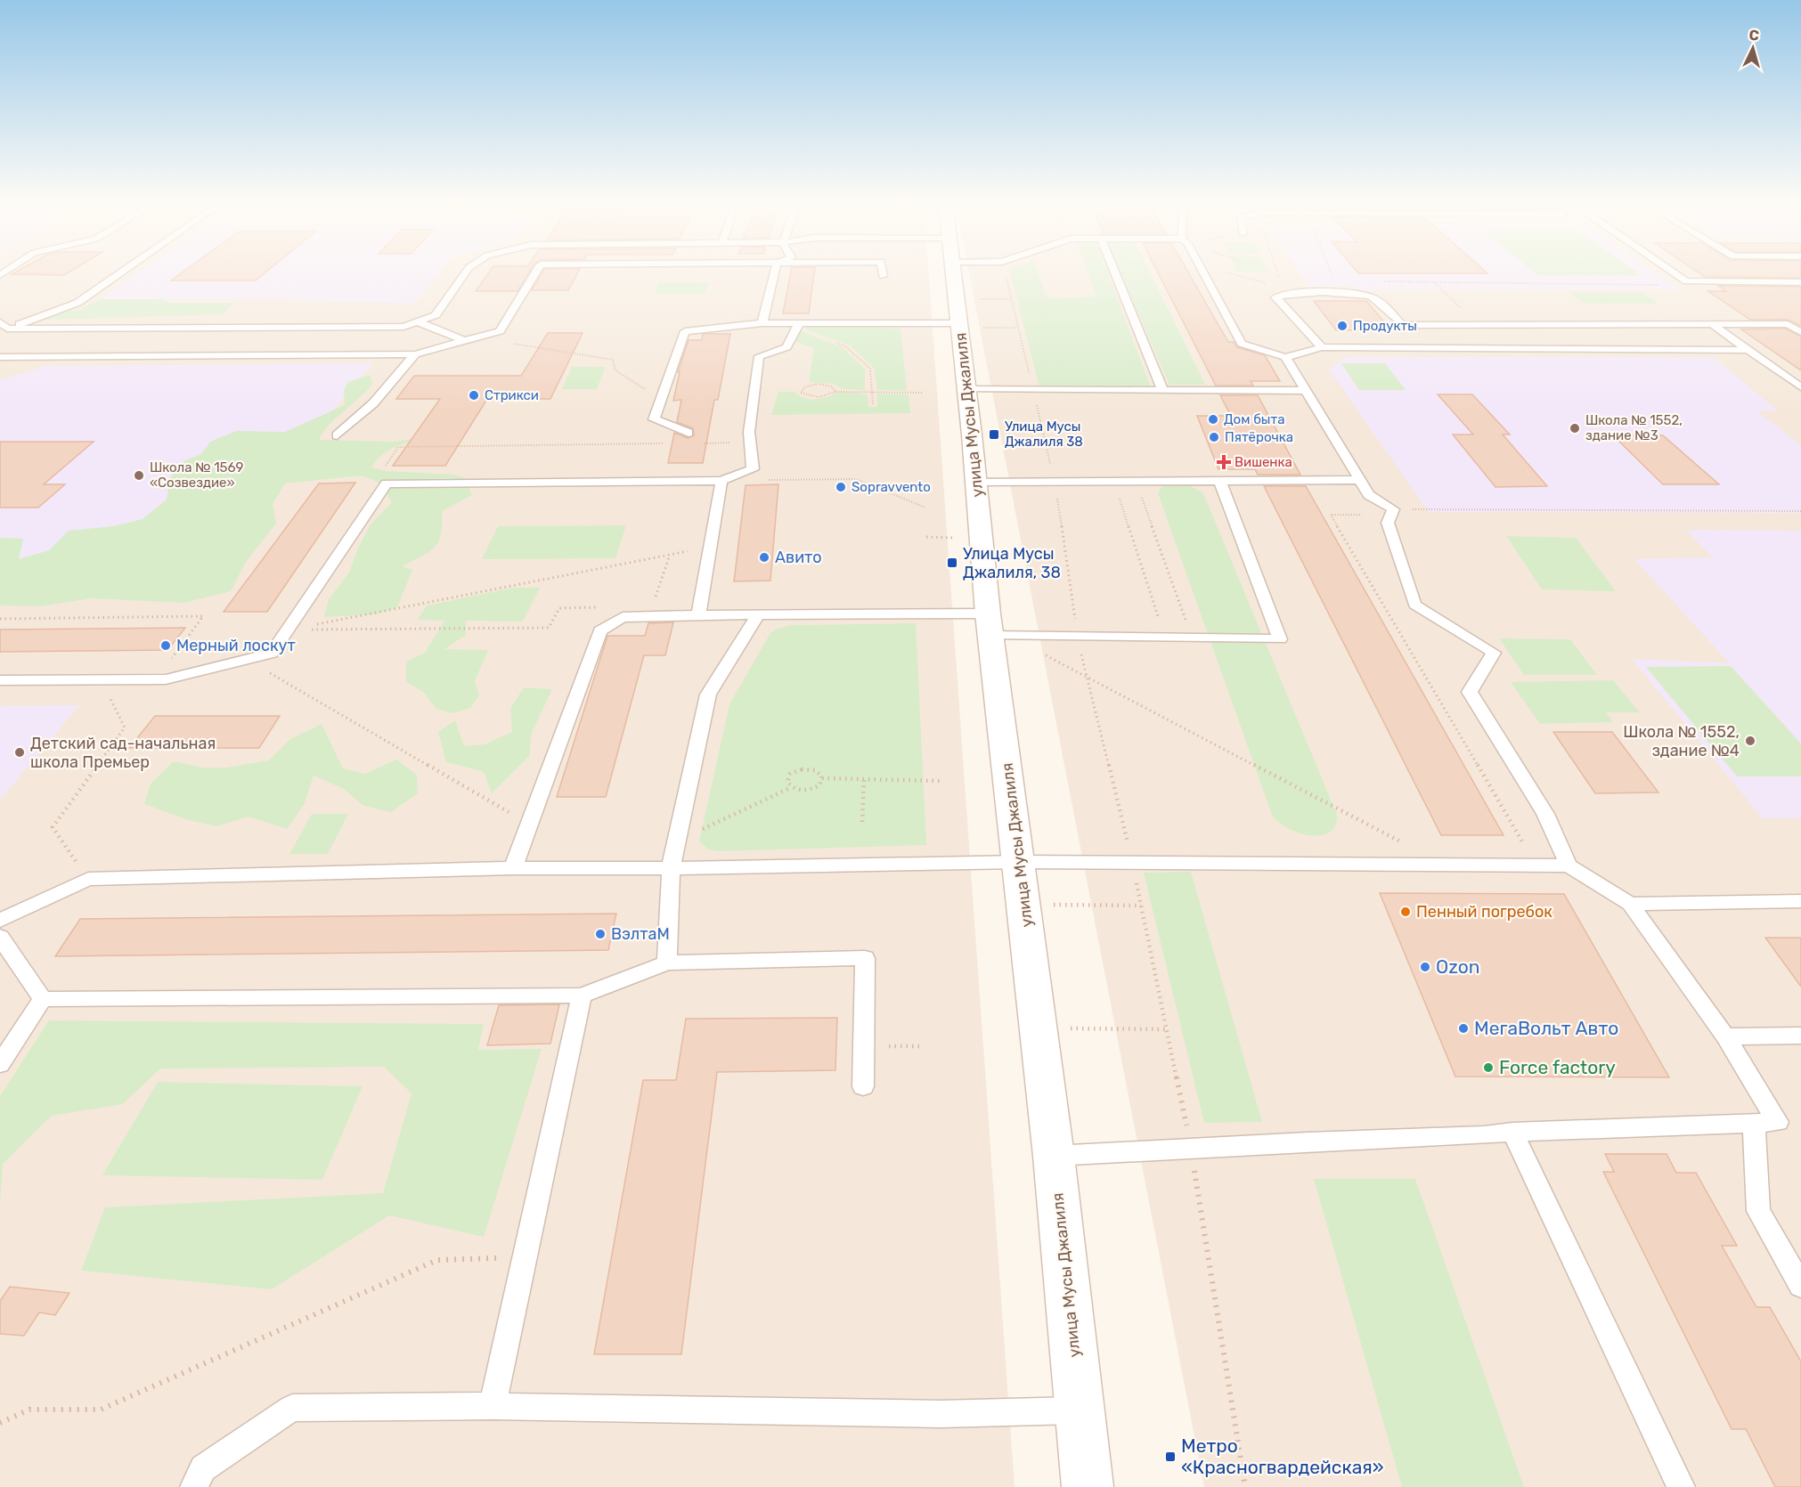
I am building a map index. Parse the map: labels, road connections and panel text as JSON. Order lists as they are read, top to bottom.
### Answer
{
  "streets": {
    "main road": ["улица Мусы Джалиля"]
  },
  "places": {
    "other": [
      "Продукты",
      "Стрикси",
      "Дом быта",
      "Школа № 1552, здание №3",
      "Пятёрочка",
      "Школа № 1569 «Созвездие»",
      "Sopravvento",
      "Авито",
      "Мерный лоскут",
      "Школа № 1552, здание №4",
      "Детский сад-начальная школа Премьер",
      "Пенный погребок",
      "ВэлтаМ",
      "Ozon",
      "МегаВольт Авто",
      "Force factory"
    ],
    "transit": ["Улица Мусы Джалиля 38", "Улица Мусы Джалиля, 38", "Метро «Красногвардейская»"],
    "health": ["Вишенка"]
  },
  "north": "top"
}
